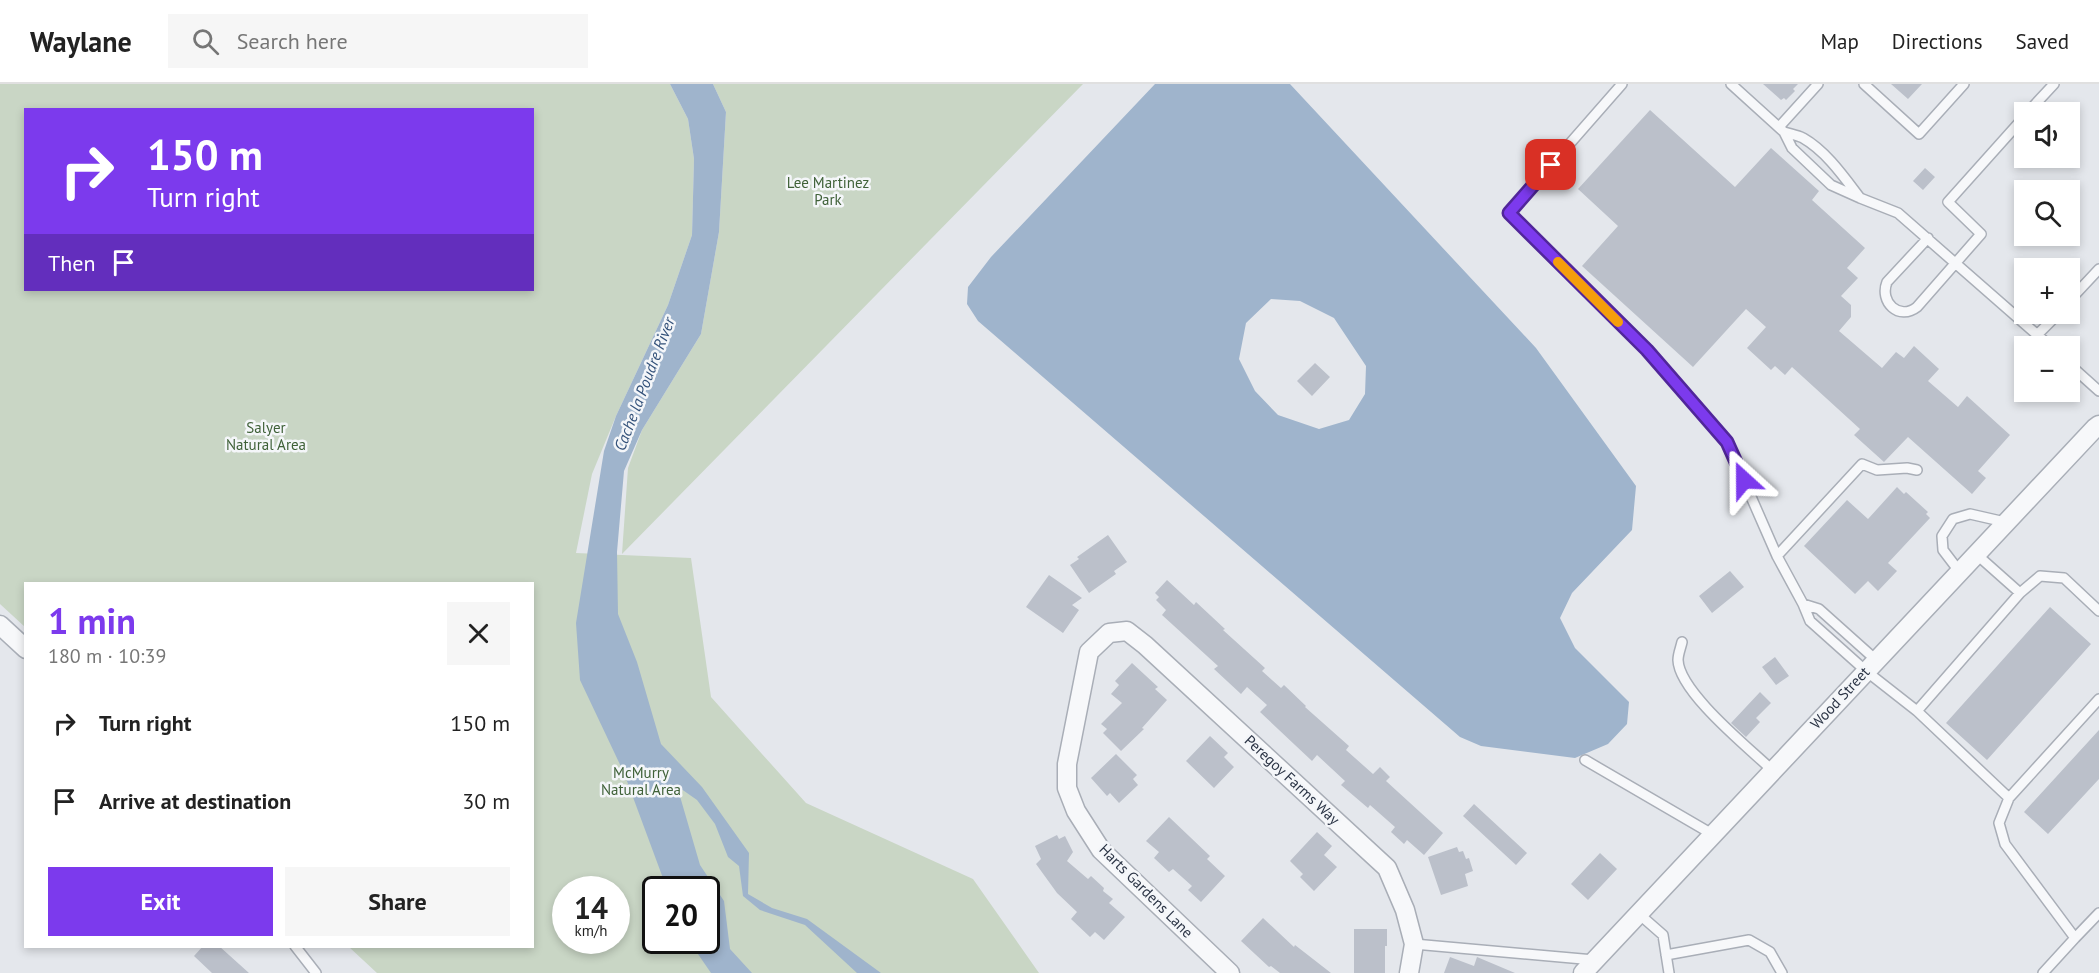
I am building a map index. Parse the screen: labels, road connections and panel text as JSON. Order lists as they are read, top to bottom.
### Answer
{
  "streets": {
    "street": ["Wood Street", "Peregoy Farms Way", "Harts Gardens Lane"]
  },
  "crossings": [
    ["Peregoy Farms Way", "Harts Gardens Lane"]
  ],
  "water": ["Cache la Poudre River"],
  "parks": ["Lee Martinez Park", "Salyer Natural Area", "McMurry Natural Area"],
  "page": {
    "header": "Waylane",
    "search": "Search here",
    "nav": ["Map", "Directions", "Saved"],
    "map_buttons": ["+", "−"],
    "turn": ["150 m", "Turn right"],
    "then": "Then",
    "heading": ["1 min", "180 m · 10:39"],
    "list": [
      {
        "name": "Turn right",
        "value": "150 m"
      },
      {
        "name": "Arrive at destination",
        "value": "30 m"
      }
    ],
    "buttons": ["Exit", "Share"],
    "speed": "14 km/h",
    "limit": "20"
  }
}
